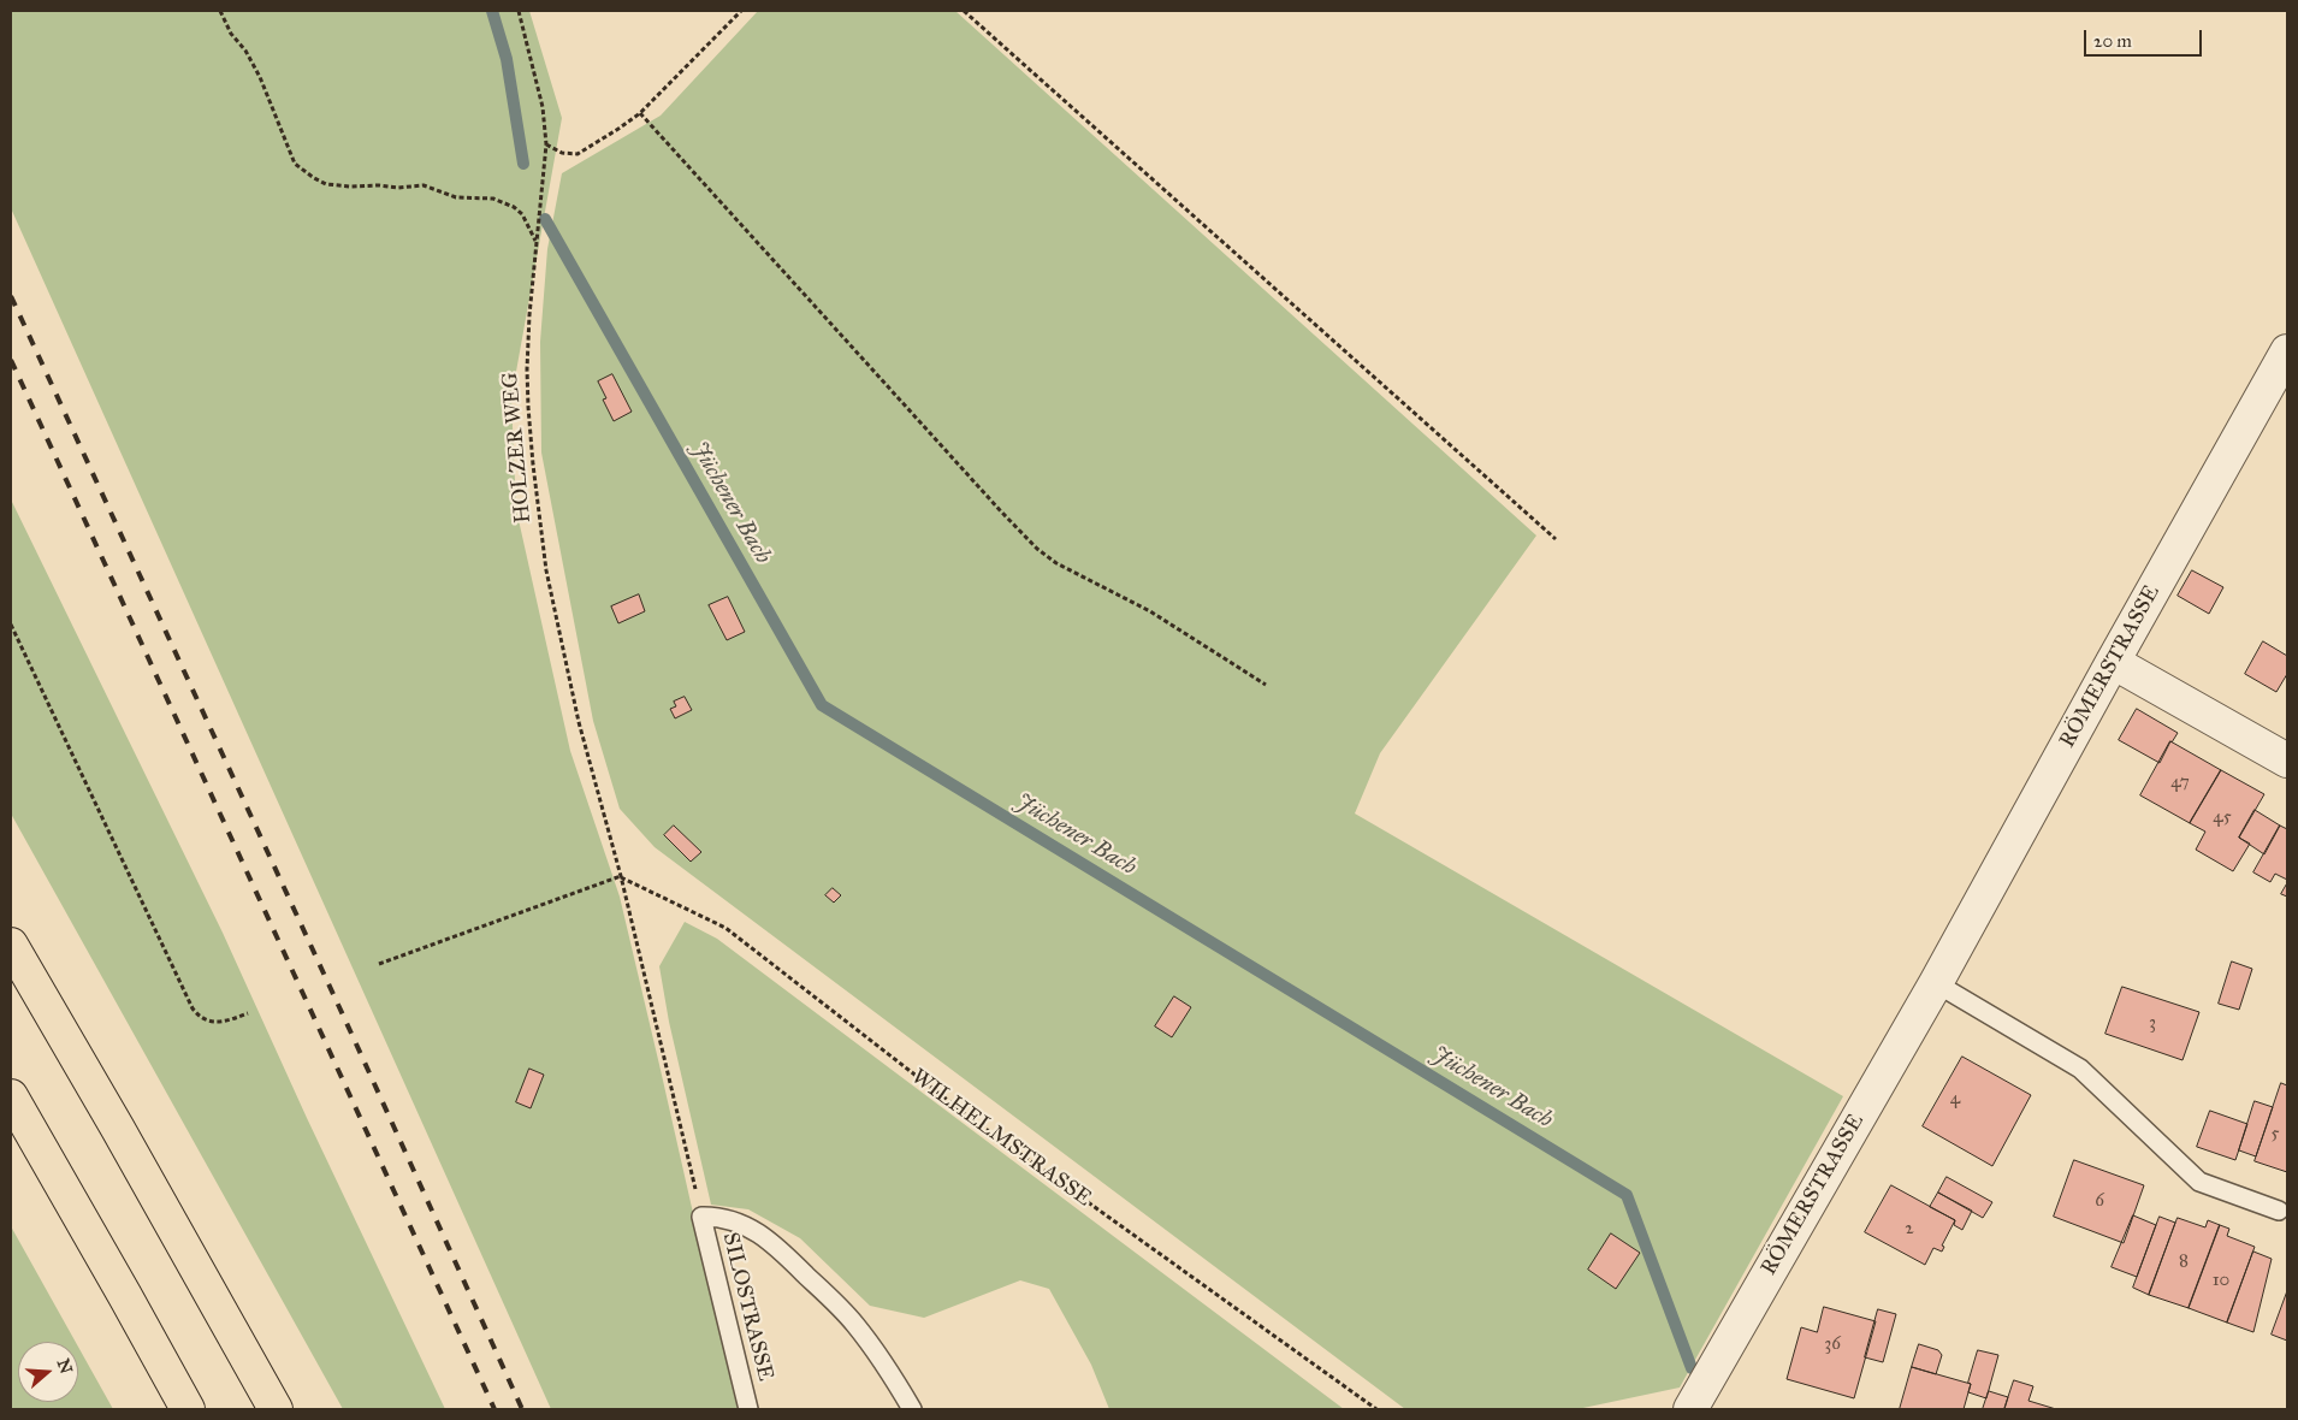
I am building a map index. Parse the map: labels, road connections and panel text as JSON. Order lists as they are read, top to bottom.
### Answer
{
  "streets": {
    "street": ["RÖMERSTRASSE"],
    "lane": ["SILOSTRASSE"],
    "path": ["HOLZER WEG", "WILHELMSTRASSE"]
  },
  "crossings": [
    ["HOLZER WEG", "WILHELMSTRASSE"],
    ["HOLZER WEG", "SILOSTRASSE"]
  ],
  "water": ["Jüchener Bach"],
  "house_numbers": [
    "47",
    "45",
    "3",
    "4",
    "5",
    "6",
    "2",
    "8",
    "10",
    "36"
  ],
  "scale_bar": "20 m",
  "north": "right"
}
